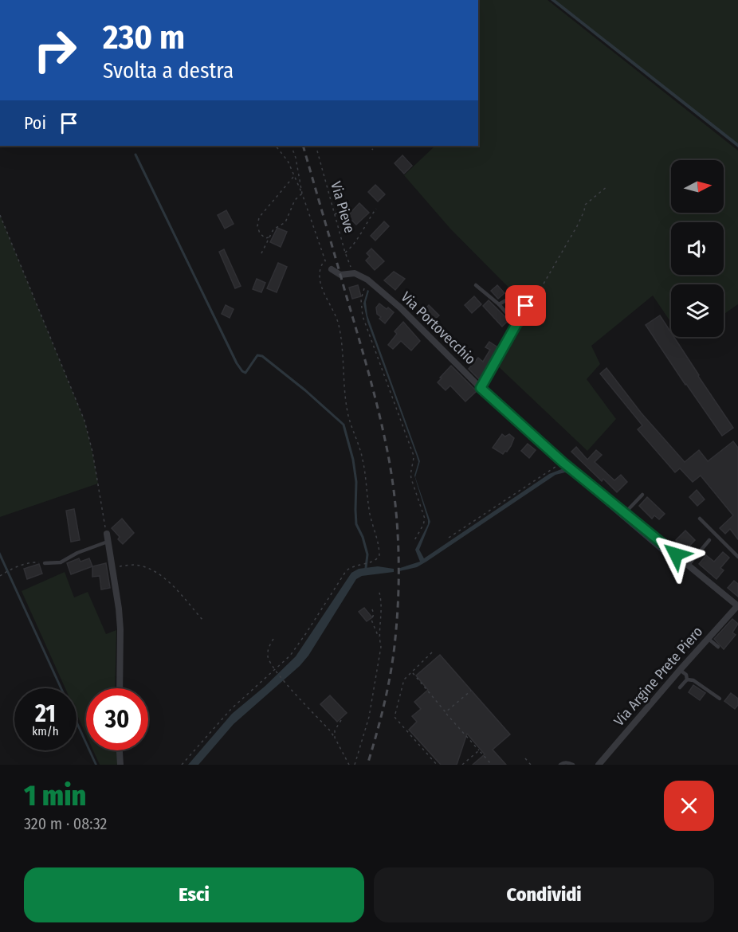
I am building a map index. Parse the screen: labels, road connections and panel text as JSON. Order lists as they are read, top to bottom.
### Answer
{
  "streets": {
    "street": ["Via Portovecchio", "Via Argine Prete Piero"],
    "path": ["Via Pieve"]
  },
  "crossings": [
    ["Via Pieve", "Via Portovecchio"],
    ["Via Portovecchio", "Via Argine Prete Piero"]
  ],
  "north": "right",
  "page": {
    "turn": ["230 m", "Svolta a destra"],
    "then": "Poi",
    "speed": "21 km/h",
    "limit": "30",
    "heading": ["1 min", "320 m · 08:32"],
    "buttons": ["Esci", "Condividi"]
  }
}
